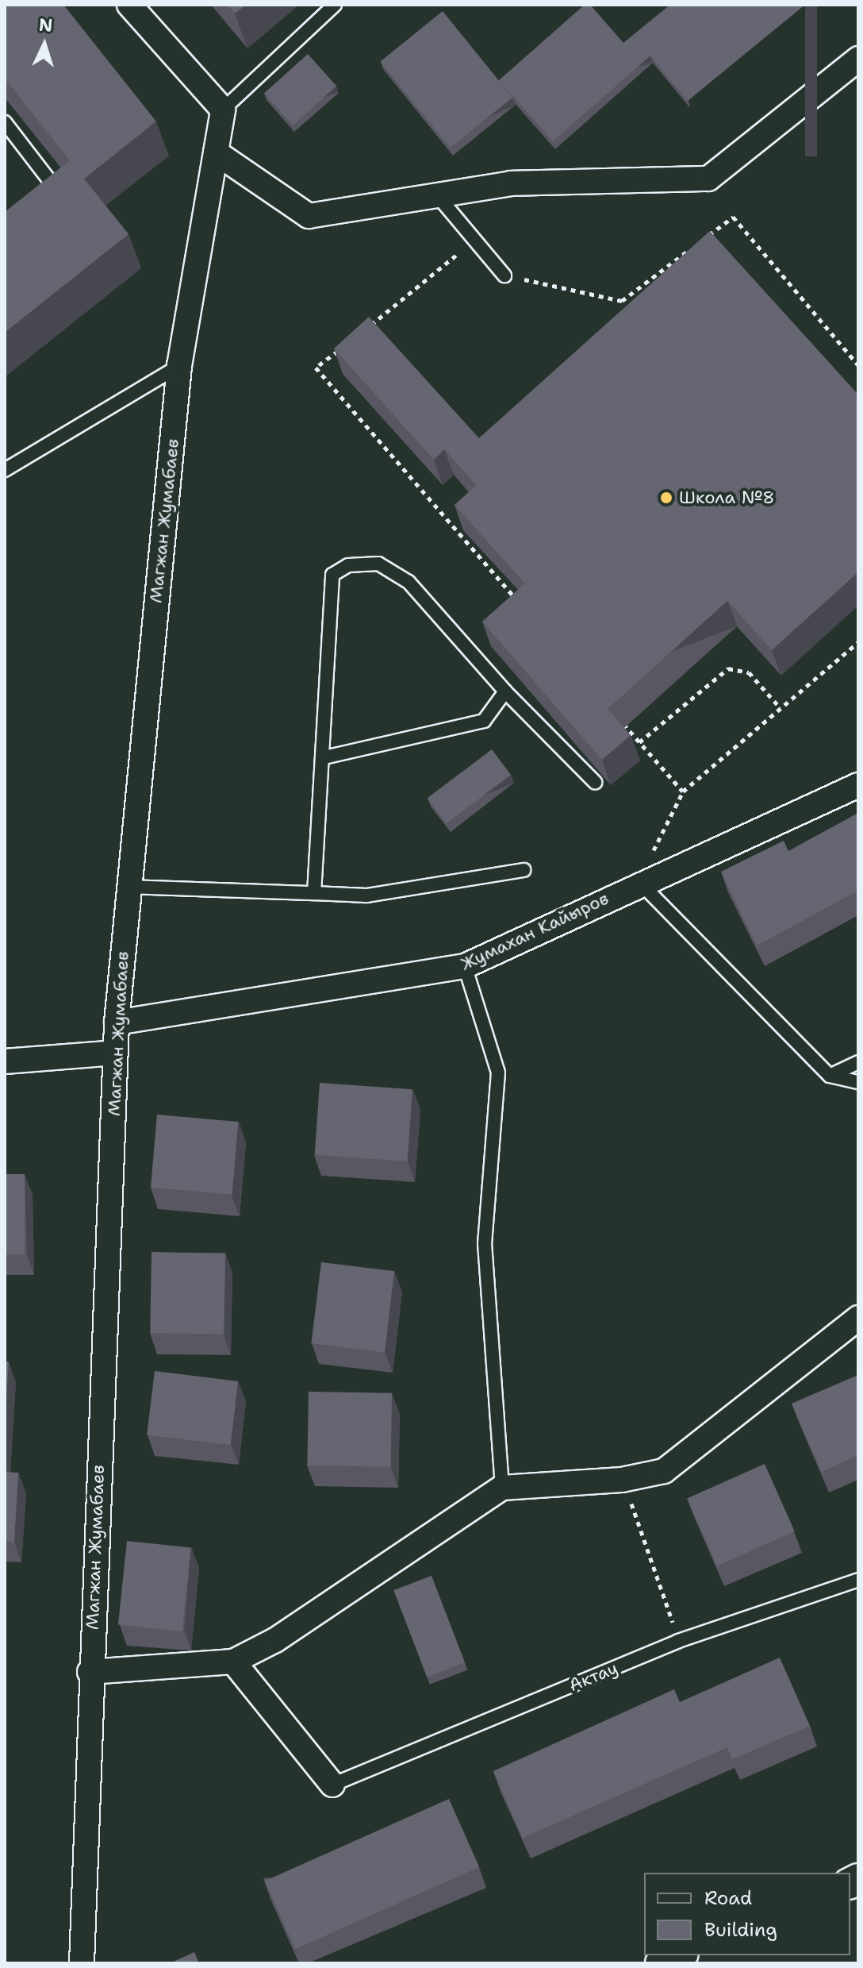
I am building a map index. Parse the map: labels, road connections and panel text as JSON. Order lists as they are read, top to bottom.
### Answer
{
  "streets": {
    "street": ["Магжан Жумабаев", "Жумахан Кайыров"],
    "lane": ["Актау"]
  },
  "crossings": [
    ["Магжан Жумабаев", "Жумахан Кайыров"]
  ],
  "places": ["Школа №8"],
  "legend": ["Road", "Building"],
  "north": "top"
}
